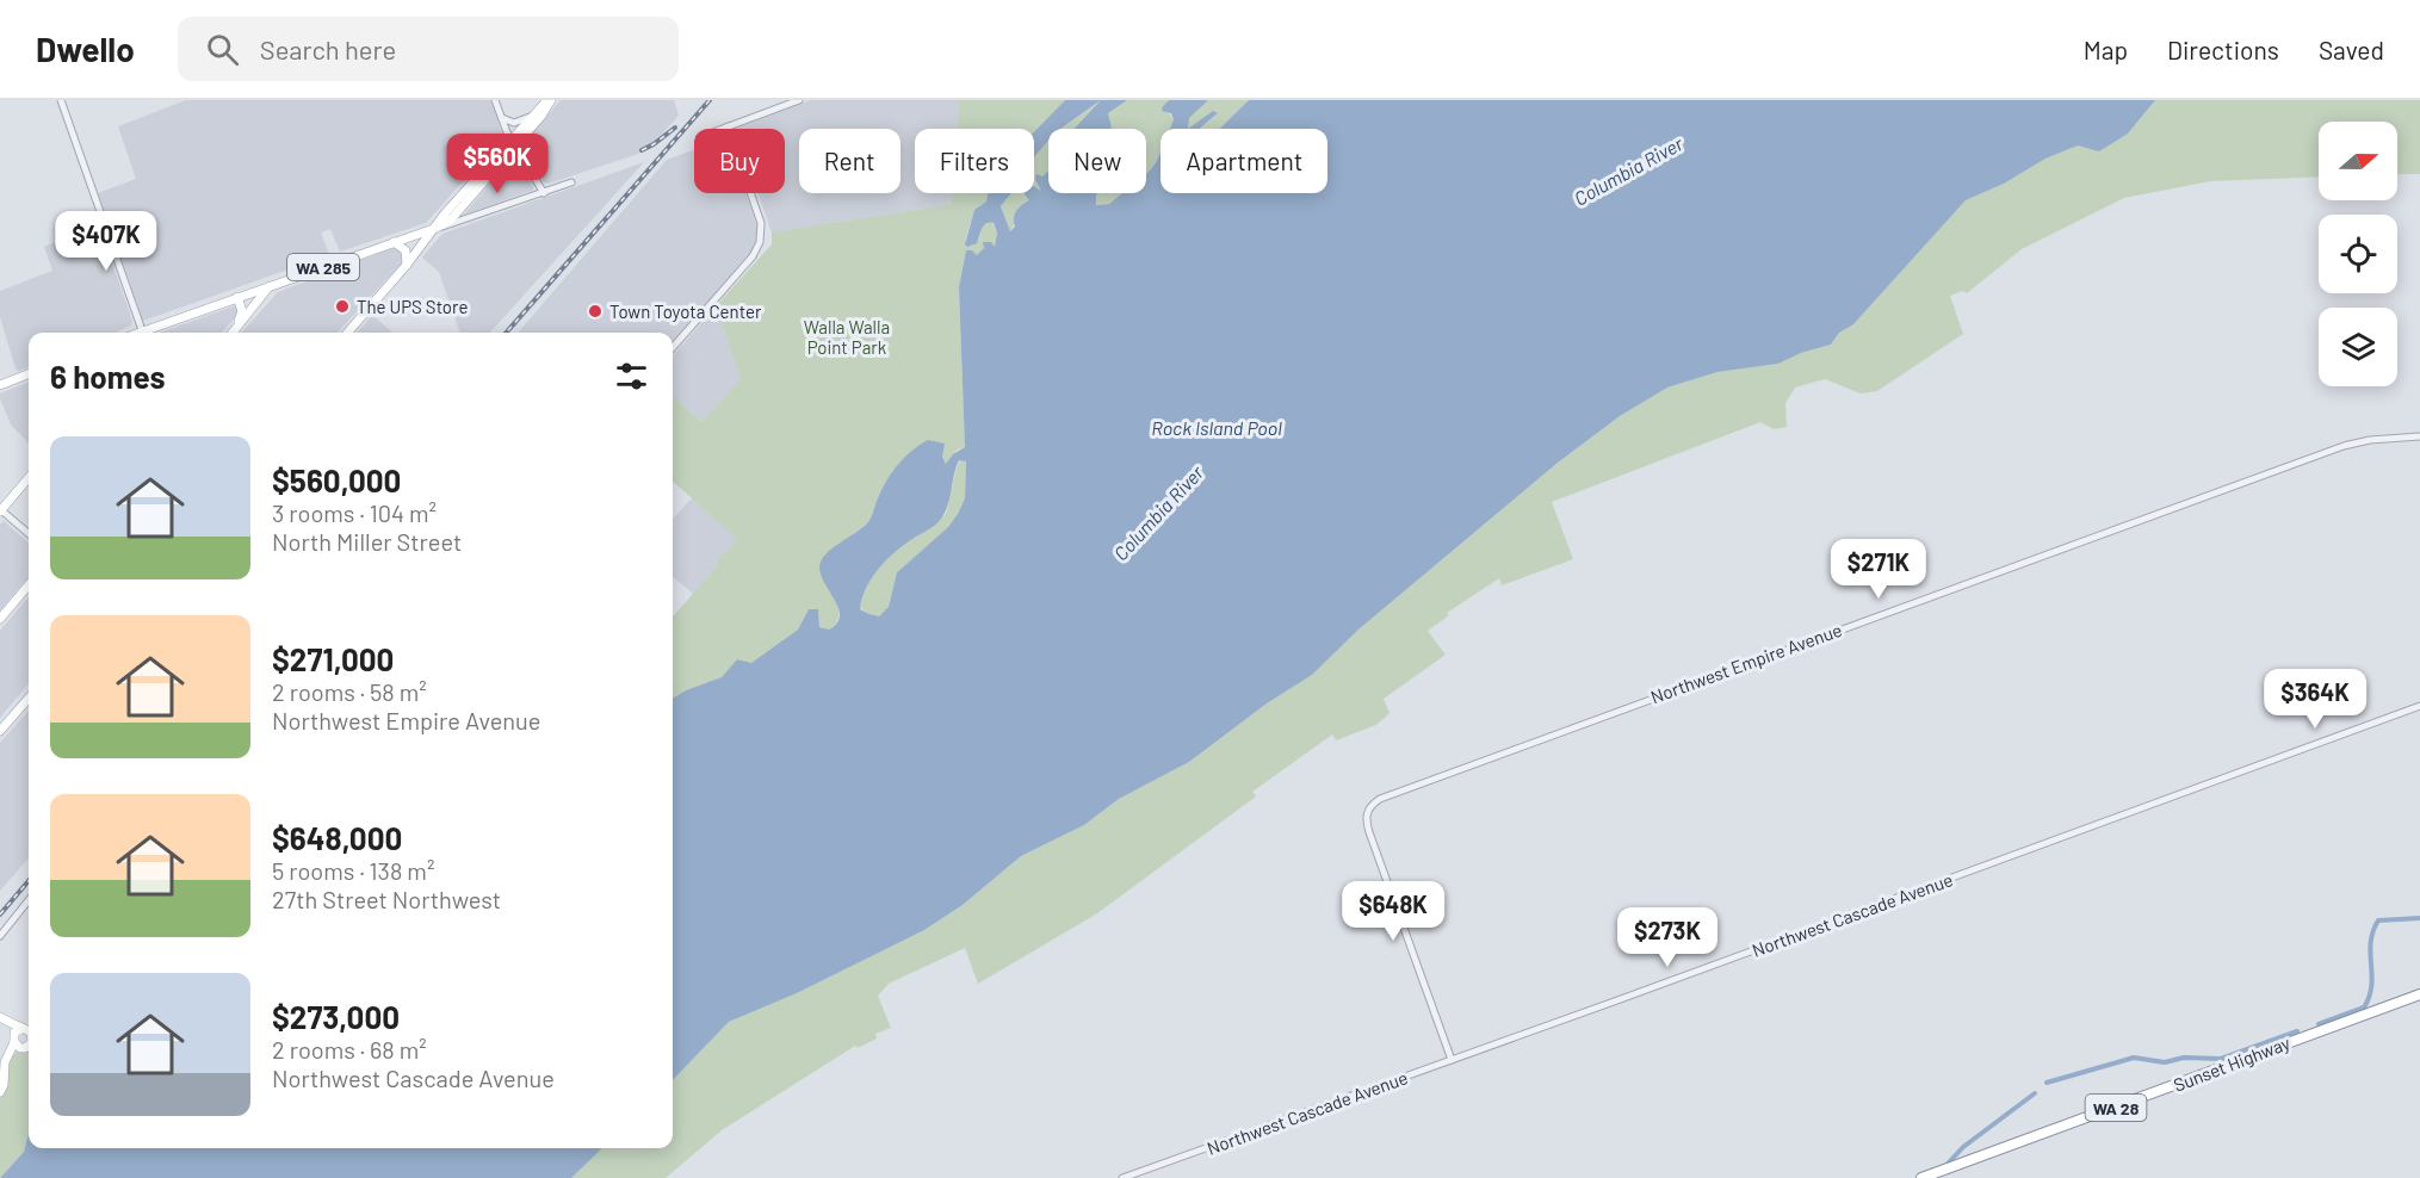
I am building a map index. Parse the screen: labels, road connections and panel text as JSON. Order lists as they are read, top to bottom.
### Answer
{
  "streets": {
    "highway": ["Sunset Highway", "WA 28"],
    "main road": ["WA 285"],
    "street": ["Northwest Empire Avenue", "Northwest Cascade Avenue"]
  },
  "crossings": [
    ["Northwest Empire Avenue", "Northwest Cascade Avenue"]
  ],
  "water": ["Columbia River", "Rock Island Pool"],
  "parks": ["Walla Walla Point Park"],
  "places": ["The UPS Store", "Town Toyota Center"],
  "north": "right",
  "page": {
    "header": "Dwello",
    "search": "Search here",
    "nav": ["Map", "Directions", "Saved"],
    "chip": [
      "Buy",
      "Rent",
      "Filters",
      "New",
      "Apartment"
    ],
    "price": [
      "$560K",
      "$407K",
      "$271K",
      "$364K",
      "$648K",
      "$273K"
    ],
    "heading": "6 homes",
    "list": [
      {
        "name": "$560,000",
        "note": "3 rooms · 104 m² · North Miller Street"
      },
      {
        "name": "$271,000",
        "note": "2 rooms · 58 m² · Northwest Empire Avenue"
      },
      {
        "name": "$648,000",
        "note": "5 rooms · 138 m² · 27th Street Northwest"
      },
      {
        "name": "$273,000",
        "note": "2 rooms · 68 m² · Northwest Cascade Avenue"
      }
    ]
  }
}
